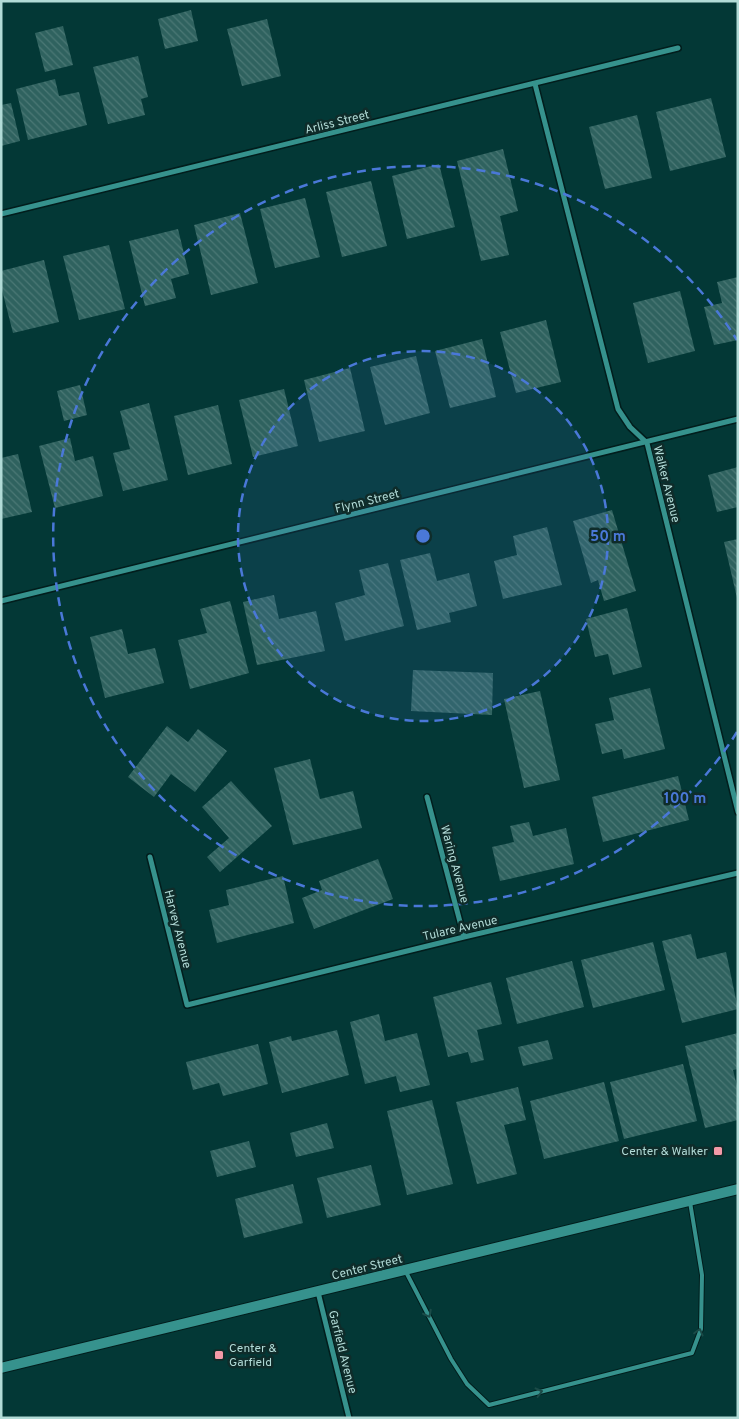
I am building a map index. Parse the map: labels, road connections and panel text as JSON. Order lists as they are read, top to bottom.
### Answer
{
  "streets": {
    "main road": ["Center Street"],
    "street": [
      "Arliss Street",
      "Walker Avenue",
      "Flynn Street",
      "Waring Avenue",
      "Tulare Avenue",
      "Harvey Avenue",
      "Garfield Avenue"
    ]
  },
  "crossings": [
    ["Arliss Street", "Walker Avenue"],
    ["Walker Avenue", "Flynn Street"],
    ["Waring Avenue", "Tulare Avenue"],
    ["Tulare Avenue", "Harvey Avenue"],
    ["Center Street", "Garfield Avenue"]
  ],
  "places": {
    "transit": ["Center & Walker", "Center & Garfield"]
  },
  "rings": ["50 m", "100 m"]
}
